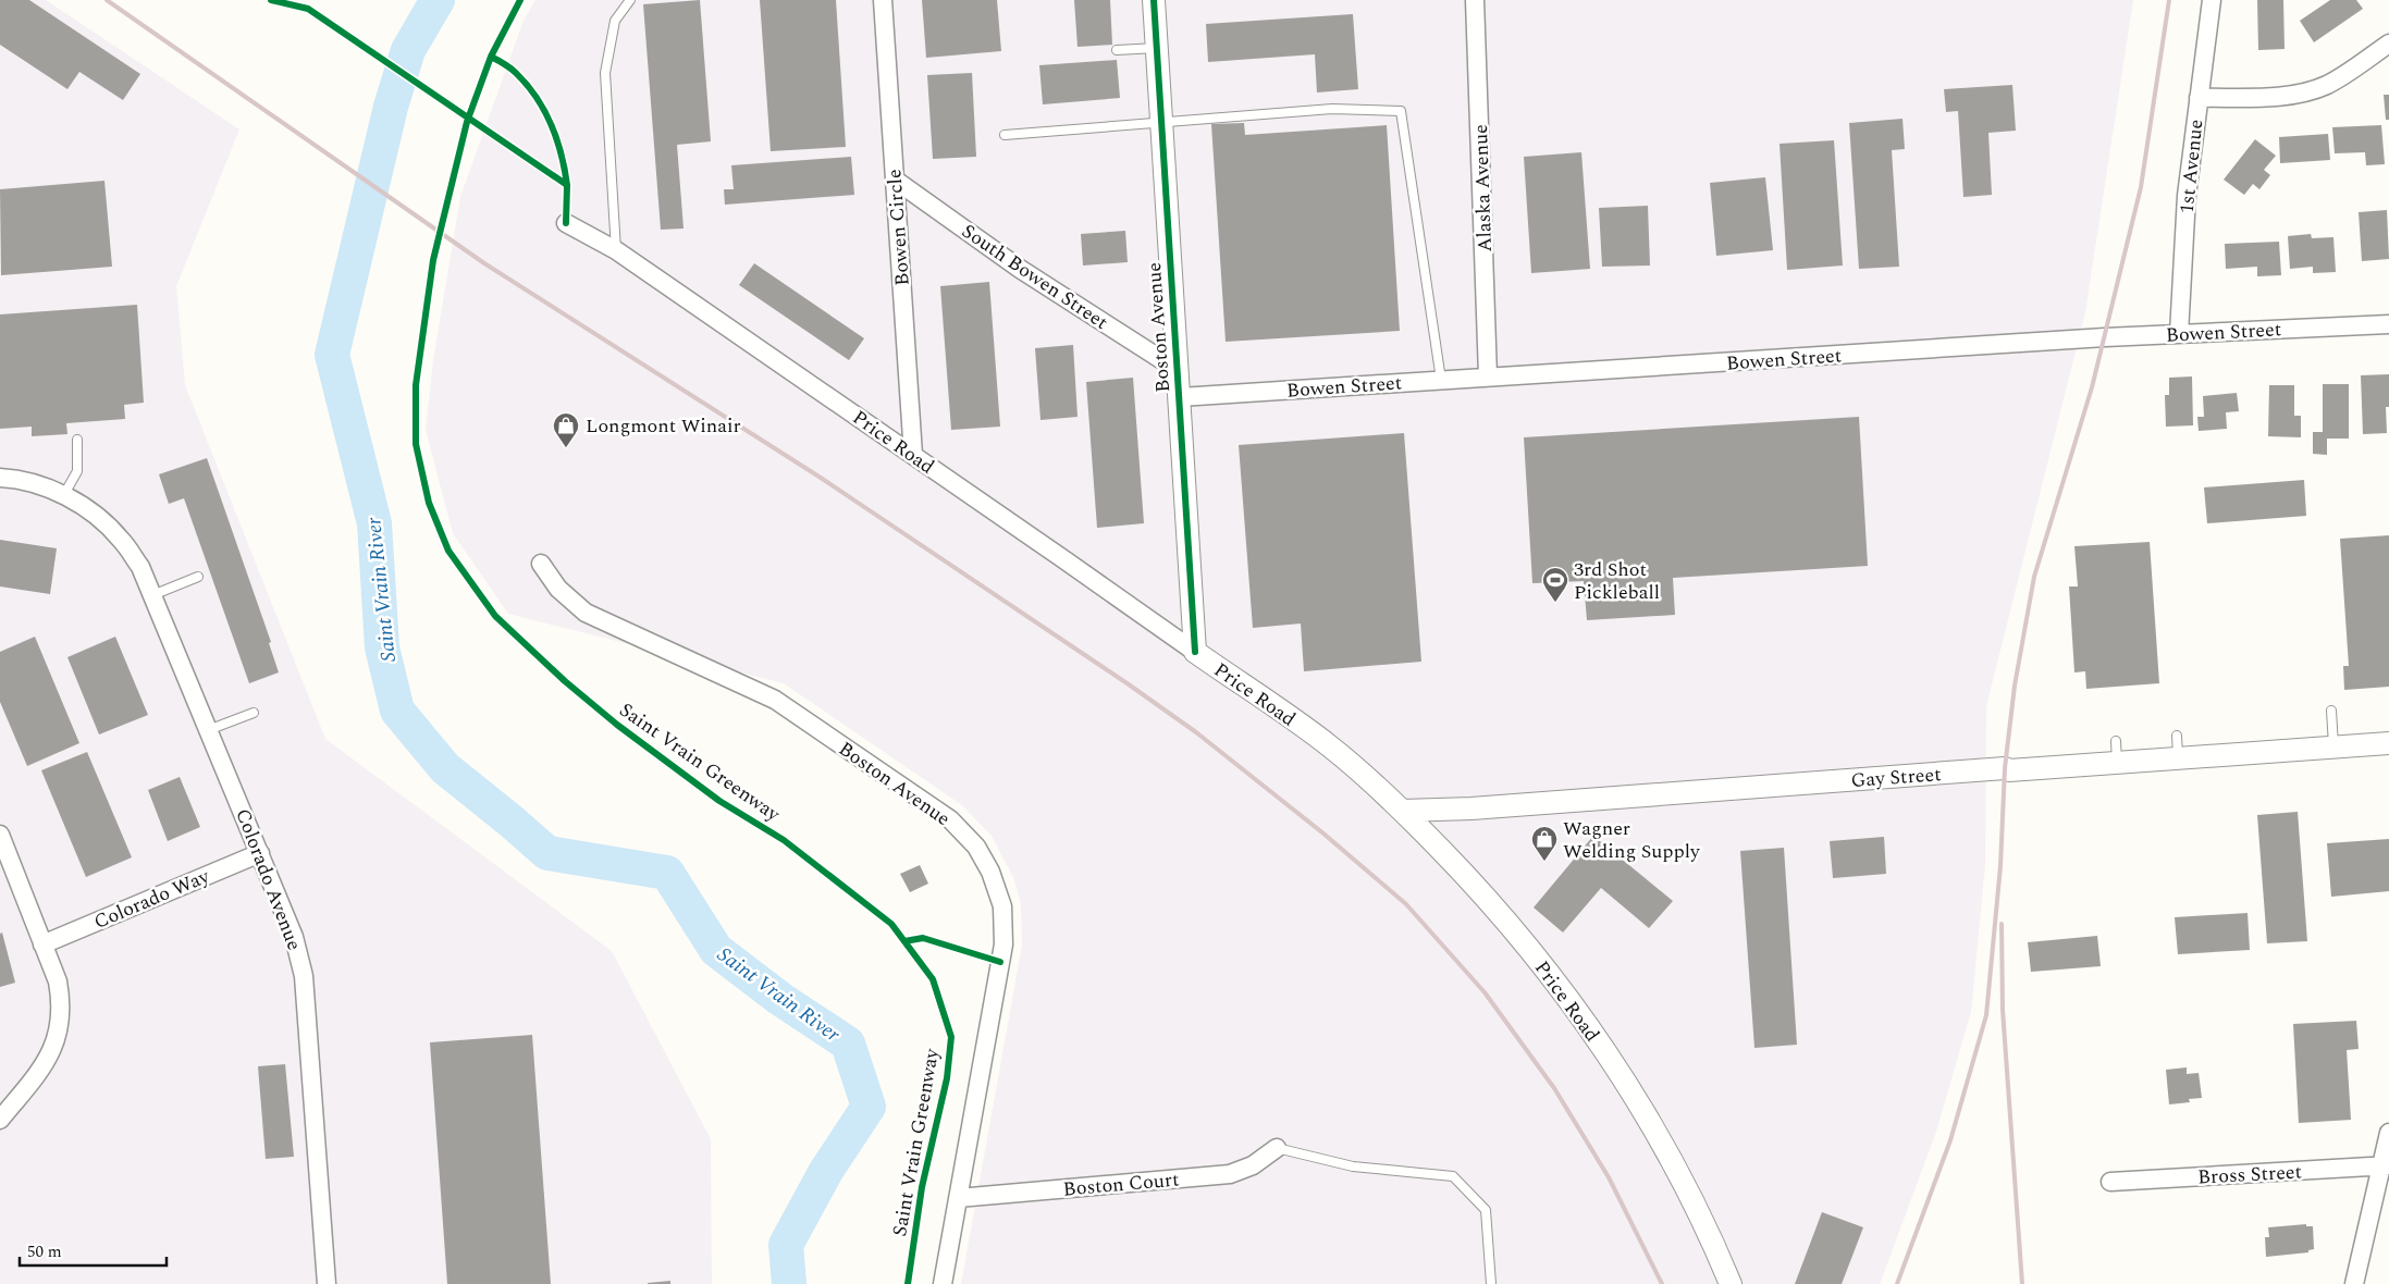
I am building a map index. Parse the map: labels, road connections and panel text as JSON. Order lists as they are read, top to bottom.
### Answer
{
  "streets": {
    "street": [
      "1st Avenue",
      "Alaska Avenue",
      "Bowen Circle",
      "South Bowen Street",
      "Boston Avenue",
      "Bowen Street",
      "Price Road",
      "Gay Street",
      "Colorado Avenue",
      "Colorado Way",
      "Bross Street",
      "Boston Court"
    ],
    "cycle path": ["Saint Vrain Greenway"]
  },
  "crossings": [
    ["1st Avenue", "Bowen Street"],
    ["Alaska Avenue", "Bowen Street"],
    ["Bowen Circle", "South Bowen Street"],
    ["Bowen Circle", "Price Road"],
    ["South Bowen Street", "Boston Avenue"],
    ["Boston Avenue", "Bowen Street"],
    ["Boston Avenue", "Price Road"],
    ["Boston Avenue", "Boston Court"],
    ["Price Road", "Gay Street"],
    ["Colorado Avenue", "Colorado Way"]
  ],
  "water": ["Saint Vrain River"],
  "places": {
    "shop": ["Longmont Winair", "Wagner Welding Supply"],
    "sports": ["3rd Shot Pickleball"]
  },
  "scale_bar": "50 m"
}
